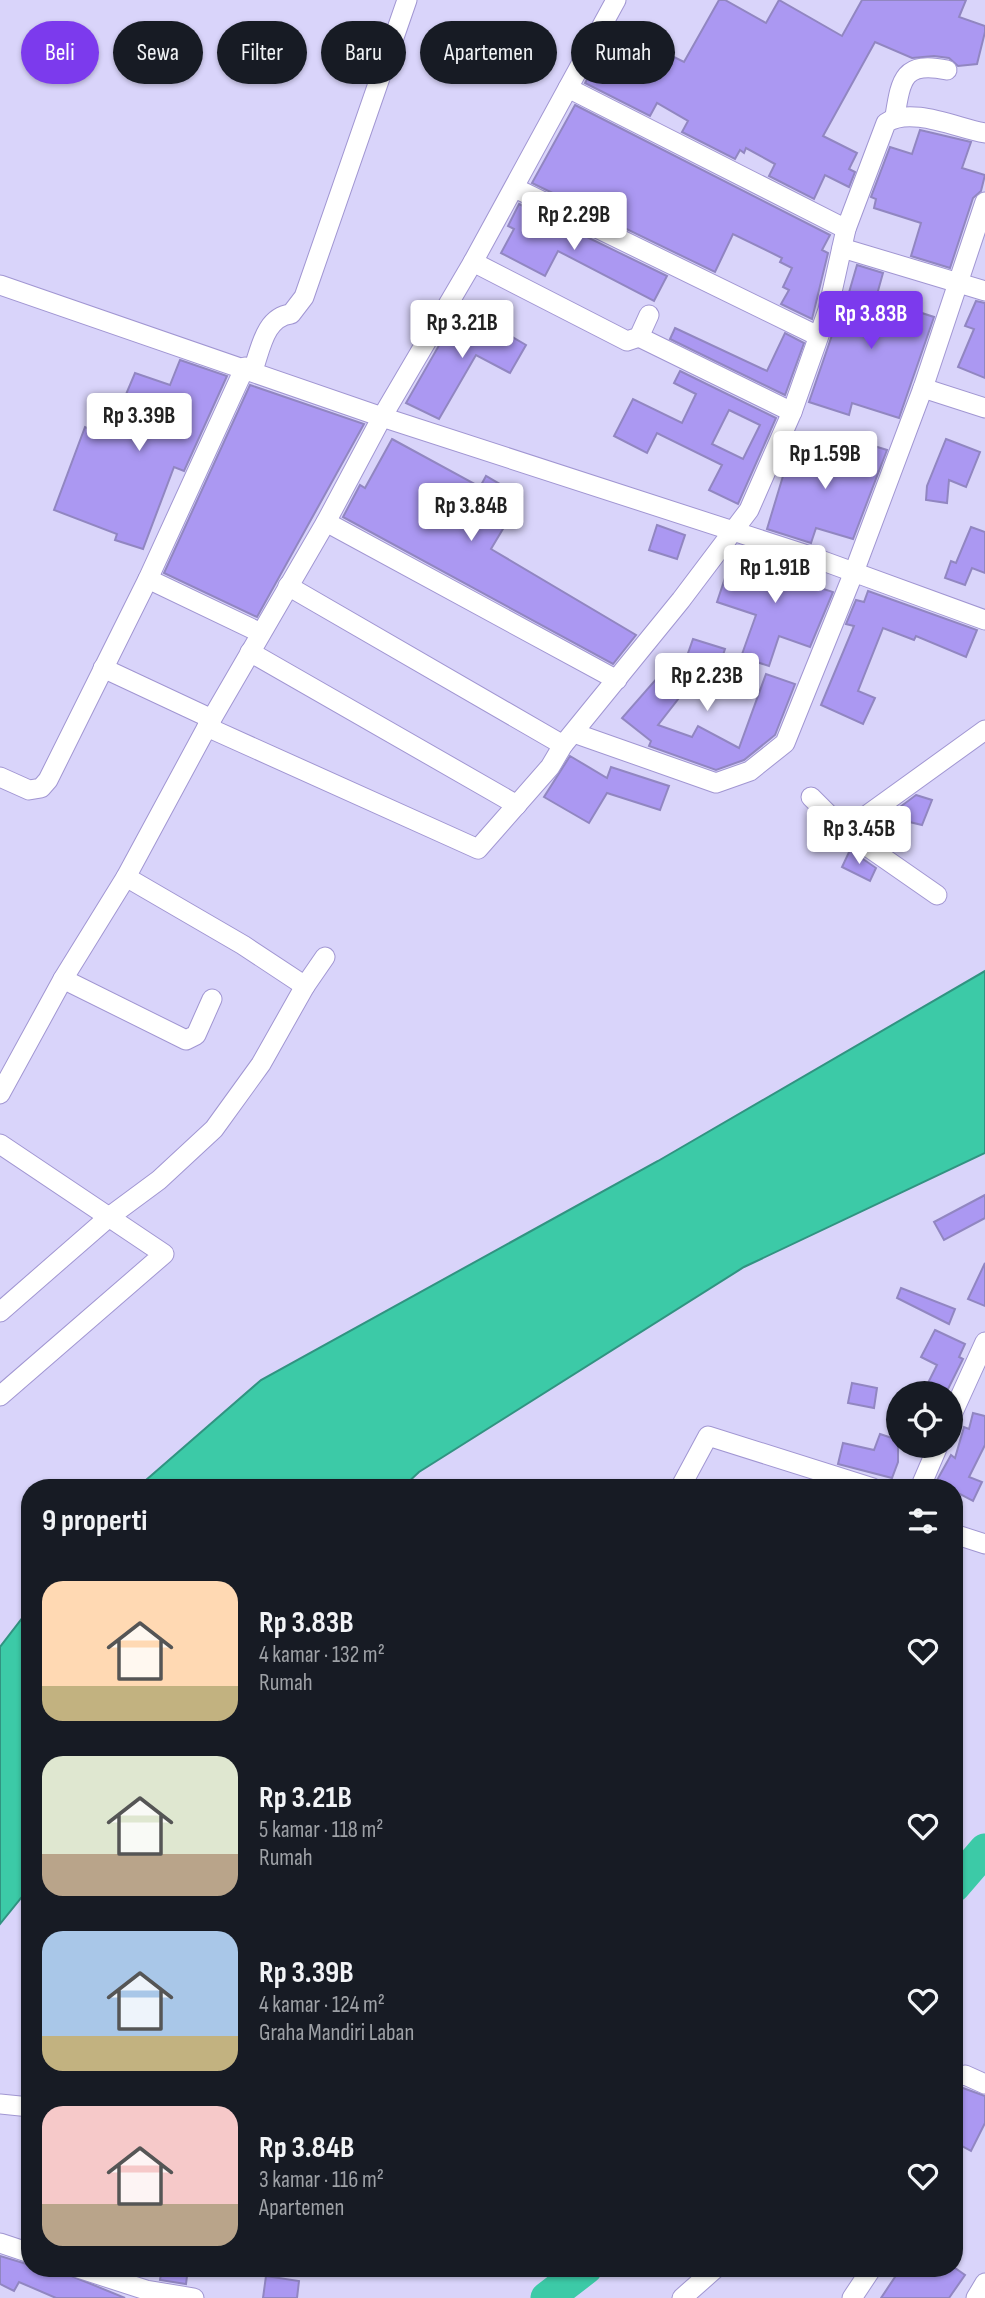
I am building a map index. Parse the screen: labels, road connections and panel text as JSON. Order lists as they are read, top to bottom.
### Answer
{
  "page": {
    "chip": [
      "Beli",
      "Sewa",
      "Filter",
      "Baru",
      "Apartemen",
      "Rumah"
    ],
    "price": [
      "Rp 2.29B",
      "Rp 3.83B",
      "Rp 3.21B",
      "Rp 3.39B",
      "Rp 1.59B",
      "Rp 3.84B",
      "Rp 1.91B",
      "Rp 2.23B",
      "Rp 3.45B"
    ],
    "heading": "9 properti",
    "list": [
      {
        "name": "Rp 3.83B",
        "note": "4 kamar · 132 m² · Rumah"
      },
      {
        "name": "Rp 3.21B",
        "note": "5 kamar · 118 m² · Rumah"
      },
      {
        "name": "Rp 3.39B",
        "note": "4 kamar · 124 m² · Graha Mandiri Laban"
      },
      {
        "name": "Rp 3.84B",
        "note": "3 kamar · 116 m² · Apartemen"
      }
    ]
  }
}
